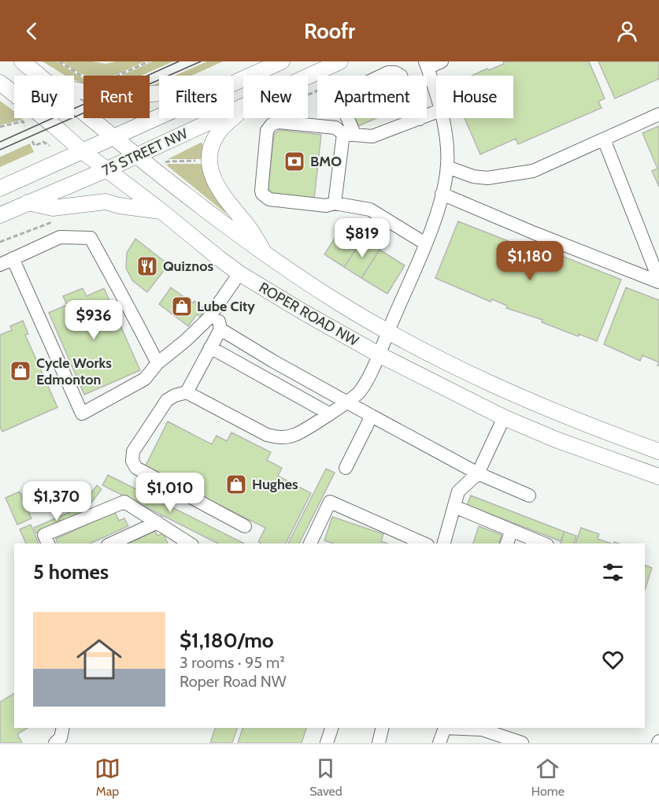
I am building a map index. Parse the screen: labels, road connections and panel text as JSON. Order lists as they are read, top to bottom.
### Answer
{
  "streets": {
    "main road": ["75 STREET NW", "ROPER ROAD NW"]
  },
  "crossings": [
    ["75 STREET NW", "ROPER ROAD NW"]
  ],
  "places": {
    "bank": ["BMO"],
    "restaurant": ["Quiznos"],
    "shop": ["Lube City", "Cycle Works Edmonton", "Hughes"]
  },
  "page": {
    "header": "Roofr",
    "chip": [
      "Buy",
      "Rent",
      "Filters",
      "New",
      "Apartment",
      "House"
    ],
    "price": [
      "$819",
      "$1,180",
      "$936",
      "$1,010",
      "$1,370"
    ],
    "heading": "5 homes",
    "list": [
      {
        "name": "$1,180/mo",
        "note": "3 rooms · 95 m² · Roper Road NW"
      }
    ],
    "tabs": ["Map", "Saved", "Home"]
  }
}
